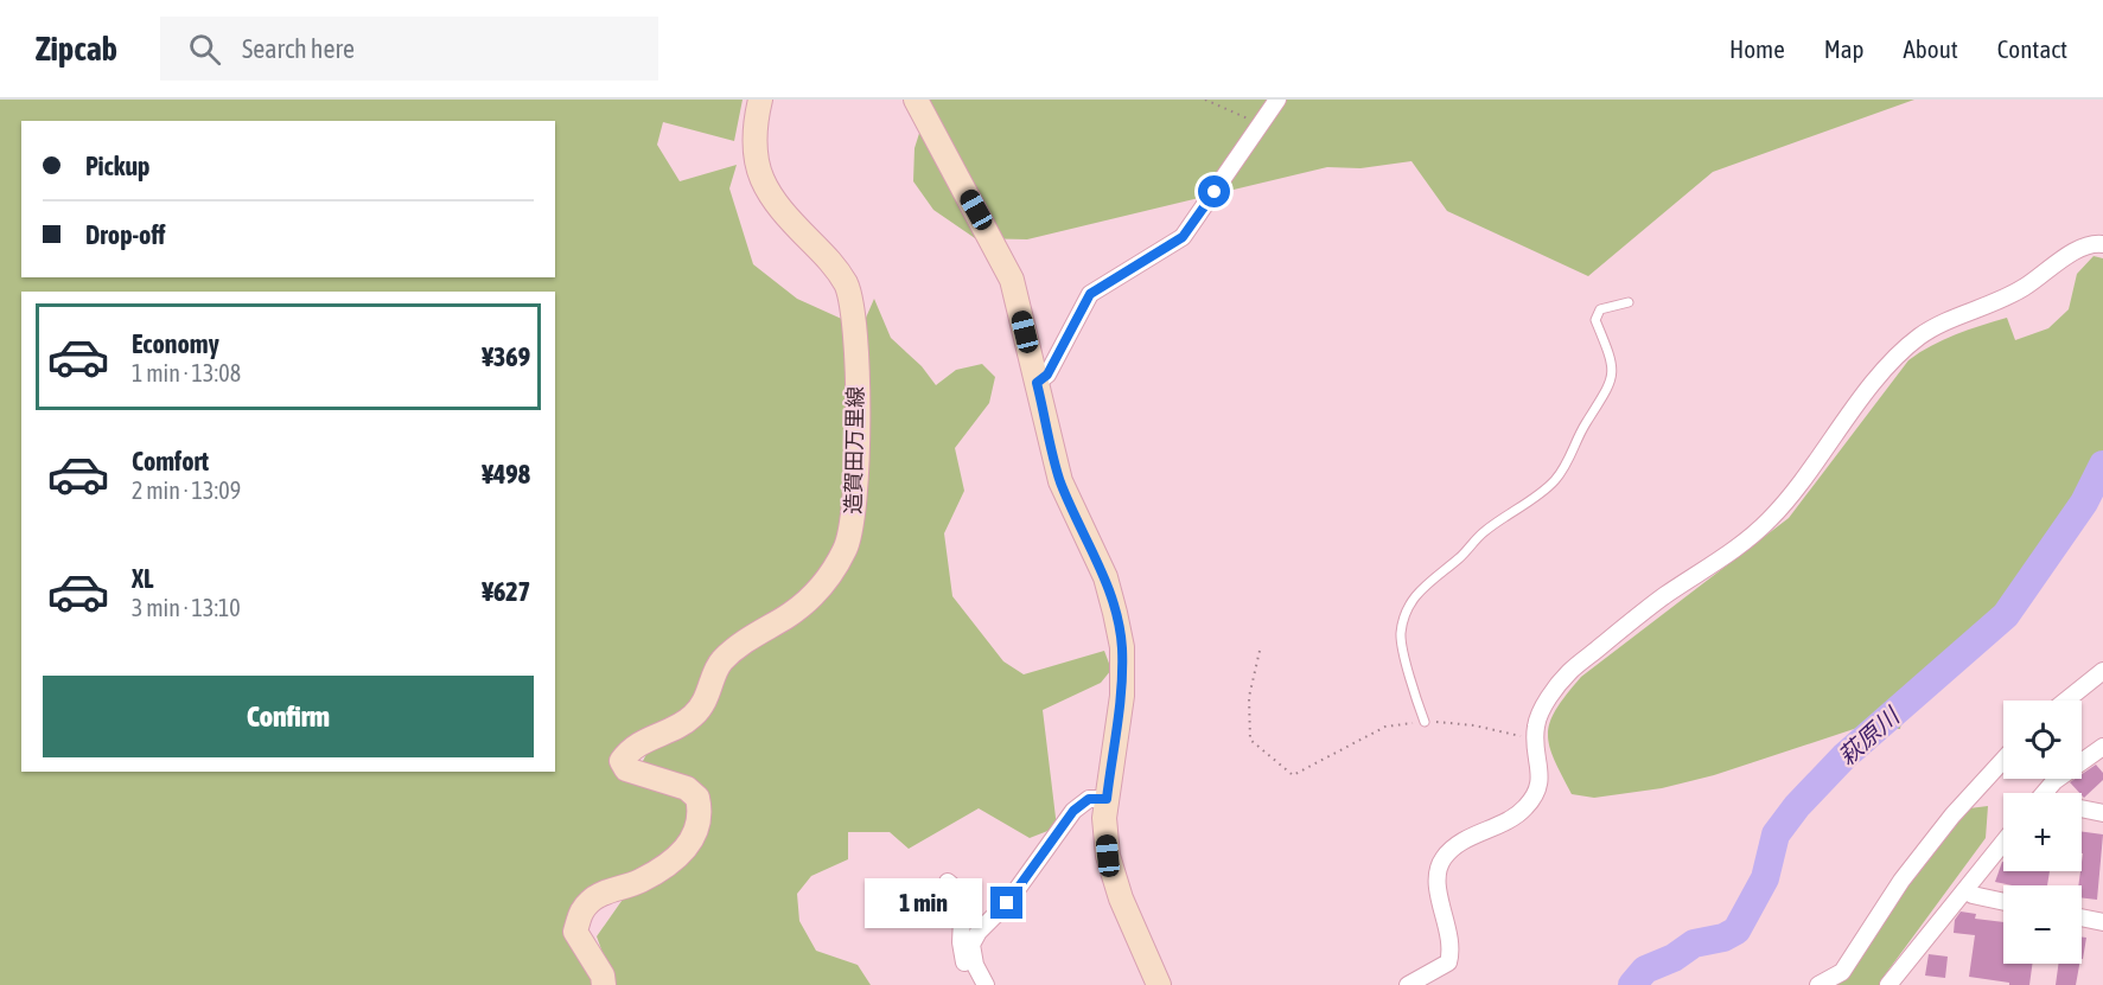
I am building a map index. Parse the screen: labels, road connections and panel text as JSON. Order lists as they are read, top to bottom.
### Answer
{
  "streets": {
    "main road": ["造賀田万里線"]
  },
  "water": ["萩原川"],
  "page": {
    "header": "Zipcab",
    "search": "Search here",
    "nav": [
      "Home",
      "Map",
      "About",
      "Contact"
    ],
    "banner": ["Pickup", "Drop-off"],
    "list": [
      {
        "name": "Economy",
        "note": "1 min · 13:08",
        "value": "¥369"
      },
      {
        "name": "Comfort",
        "note": "2 min · 13:09",
        "value": "¥498"
      },
      {
        "name": "XL",
        "note": "3 min · 13:10",
        "value": "¥627"
      }
    ],
    "buttons": "Confirm",
    "map_buttons": ["+", "−"],
    "bubble": "1 min"
  }
}
